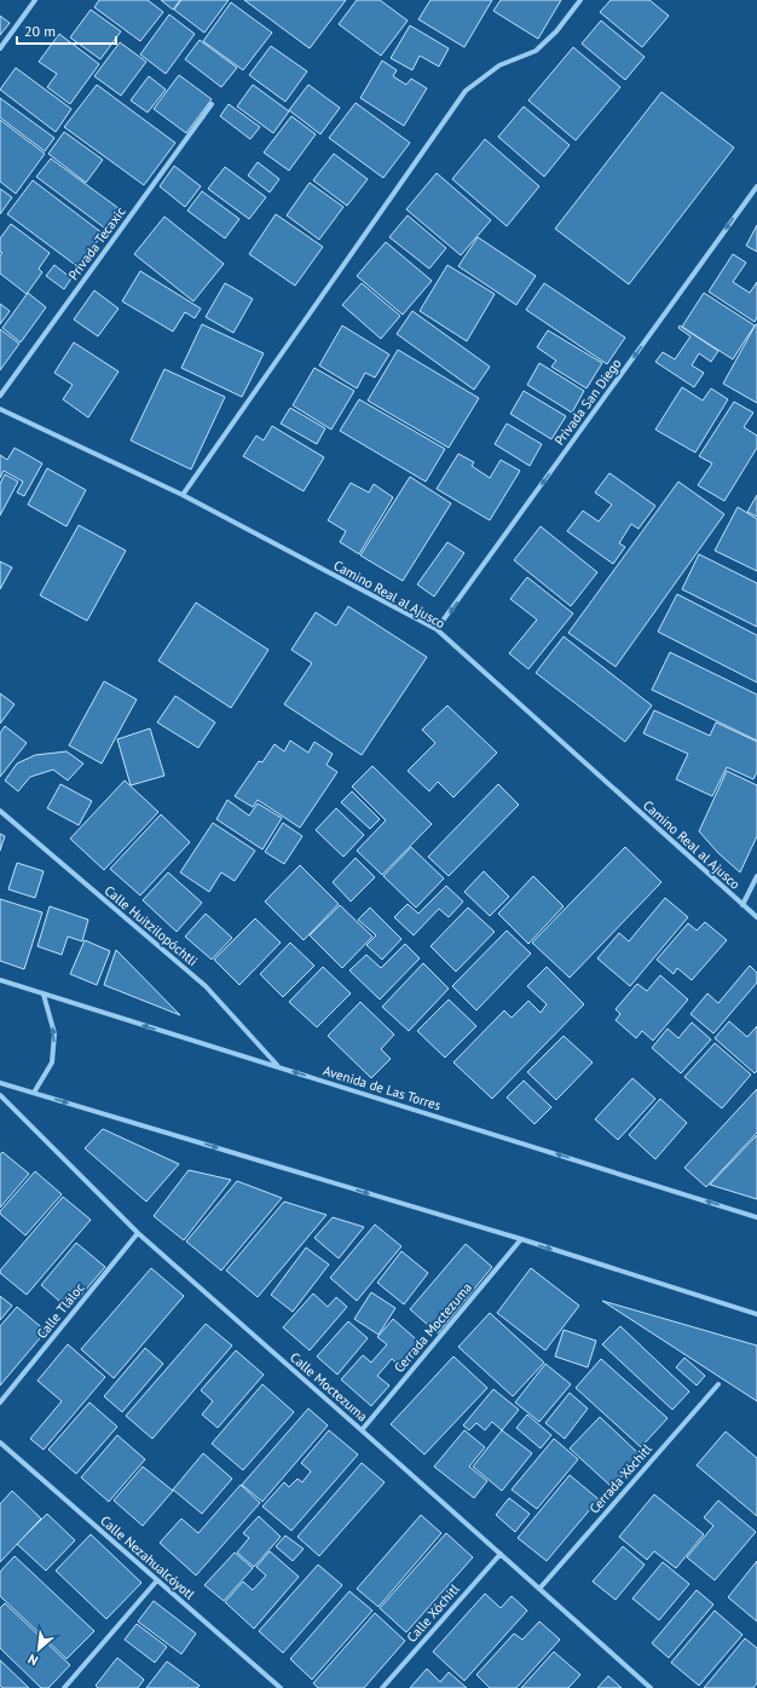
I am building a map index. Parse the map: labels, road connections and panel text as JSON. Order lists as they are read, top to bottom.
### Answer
{
  "streets": {
    "street": [
      "Privada Tecaxic",
      "Privada San Diego",
      "Camino Real al Ajusco",
      "Calle Huitzilopóchtli",
      "Avenida de Las Torres",
      "Calle Tláloc",
      "Cerrada Moctezuma",
      "Calle Moctezuma",
      "Cerrada Xóchitl",
      "Calle Nezahualcóyotl",
      "Calle Xóchitl"
    ]
  },
  "crossings": [
    ["Privada San Diego", "Camino Real al Ajusco"],
    ["Calle Huitzilopóchtli", "Avenida de Las Torres"],
    ["Calle Tláloc", "Calle Moctezuma"],
    ["Cerrada Moctezuma", "Calle Moctezuma"],
    ["Calle Moctezuma", "Cerrada Xóchitl"],
    ["Calle Moctezuma", "Calle Xóchitl"]
  ],
  "one_way": ["Privada San Diego", "Avenida de Las Torres"],
  "scale_bar": "20 m",
  "north": "bottom left"
}
